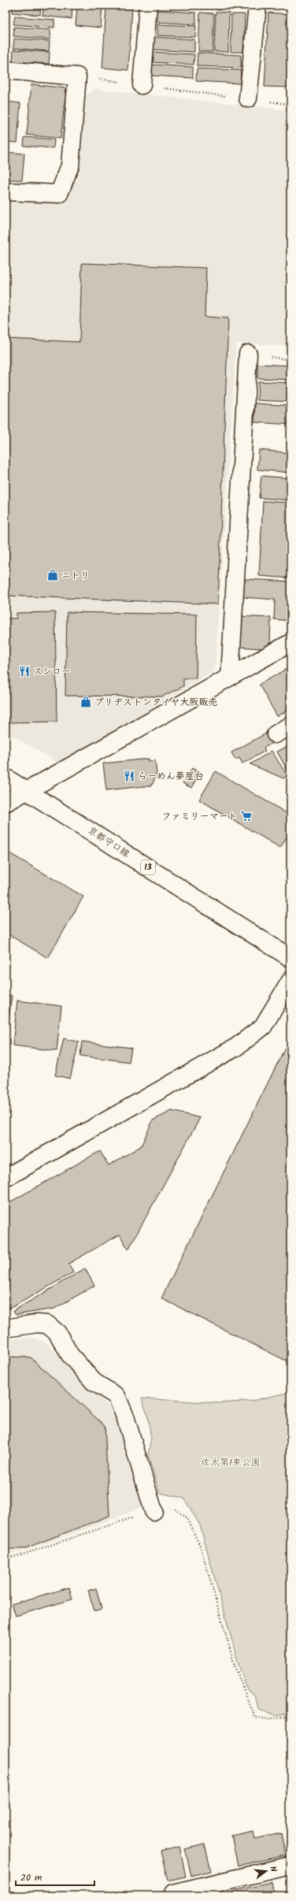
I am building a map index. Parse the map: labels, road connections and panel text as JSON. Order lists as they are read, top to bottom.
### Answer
{
  "streets": {
    "street": ["京都守口線", "13"]
  },
  "parks": ["佐太第1東公園"],
  "places": {
    "shop": ["ニトリ", "ブリヂストンタイヤ大阪販売"],
    "restaurant": ["スシロー", "らーめん夢屋台"],
    "supermarket": ["ファミリーマート"]
  },
  "scale_bar": "20 m",
  "north": "right"
}
